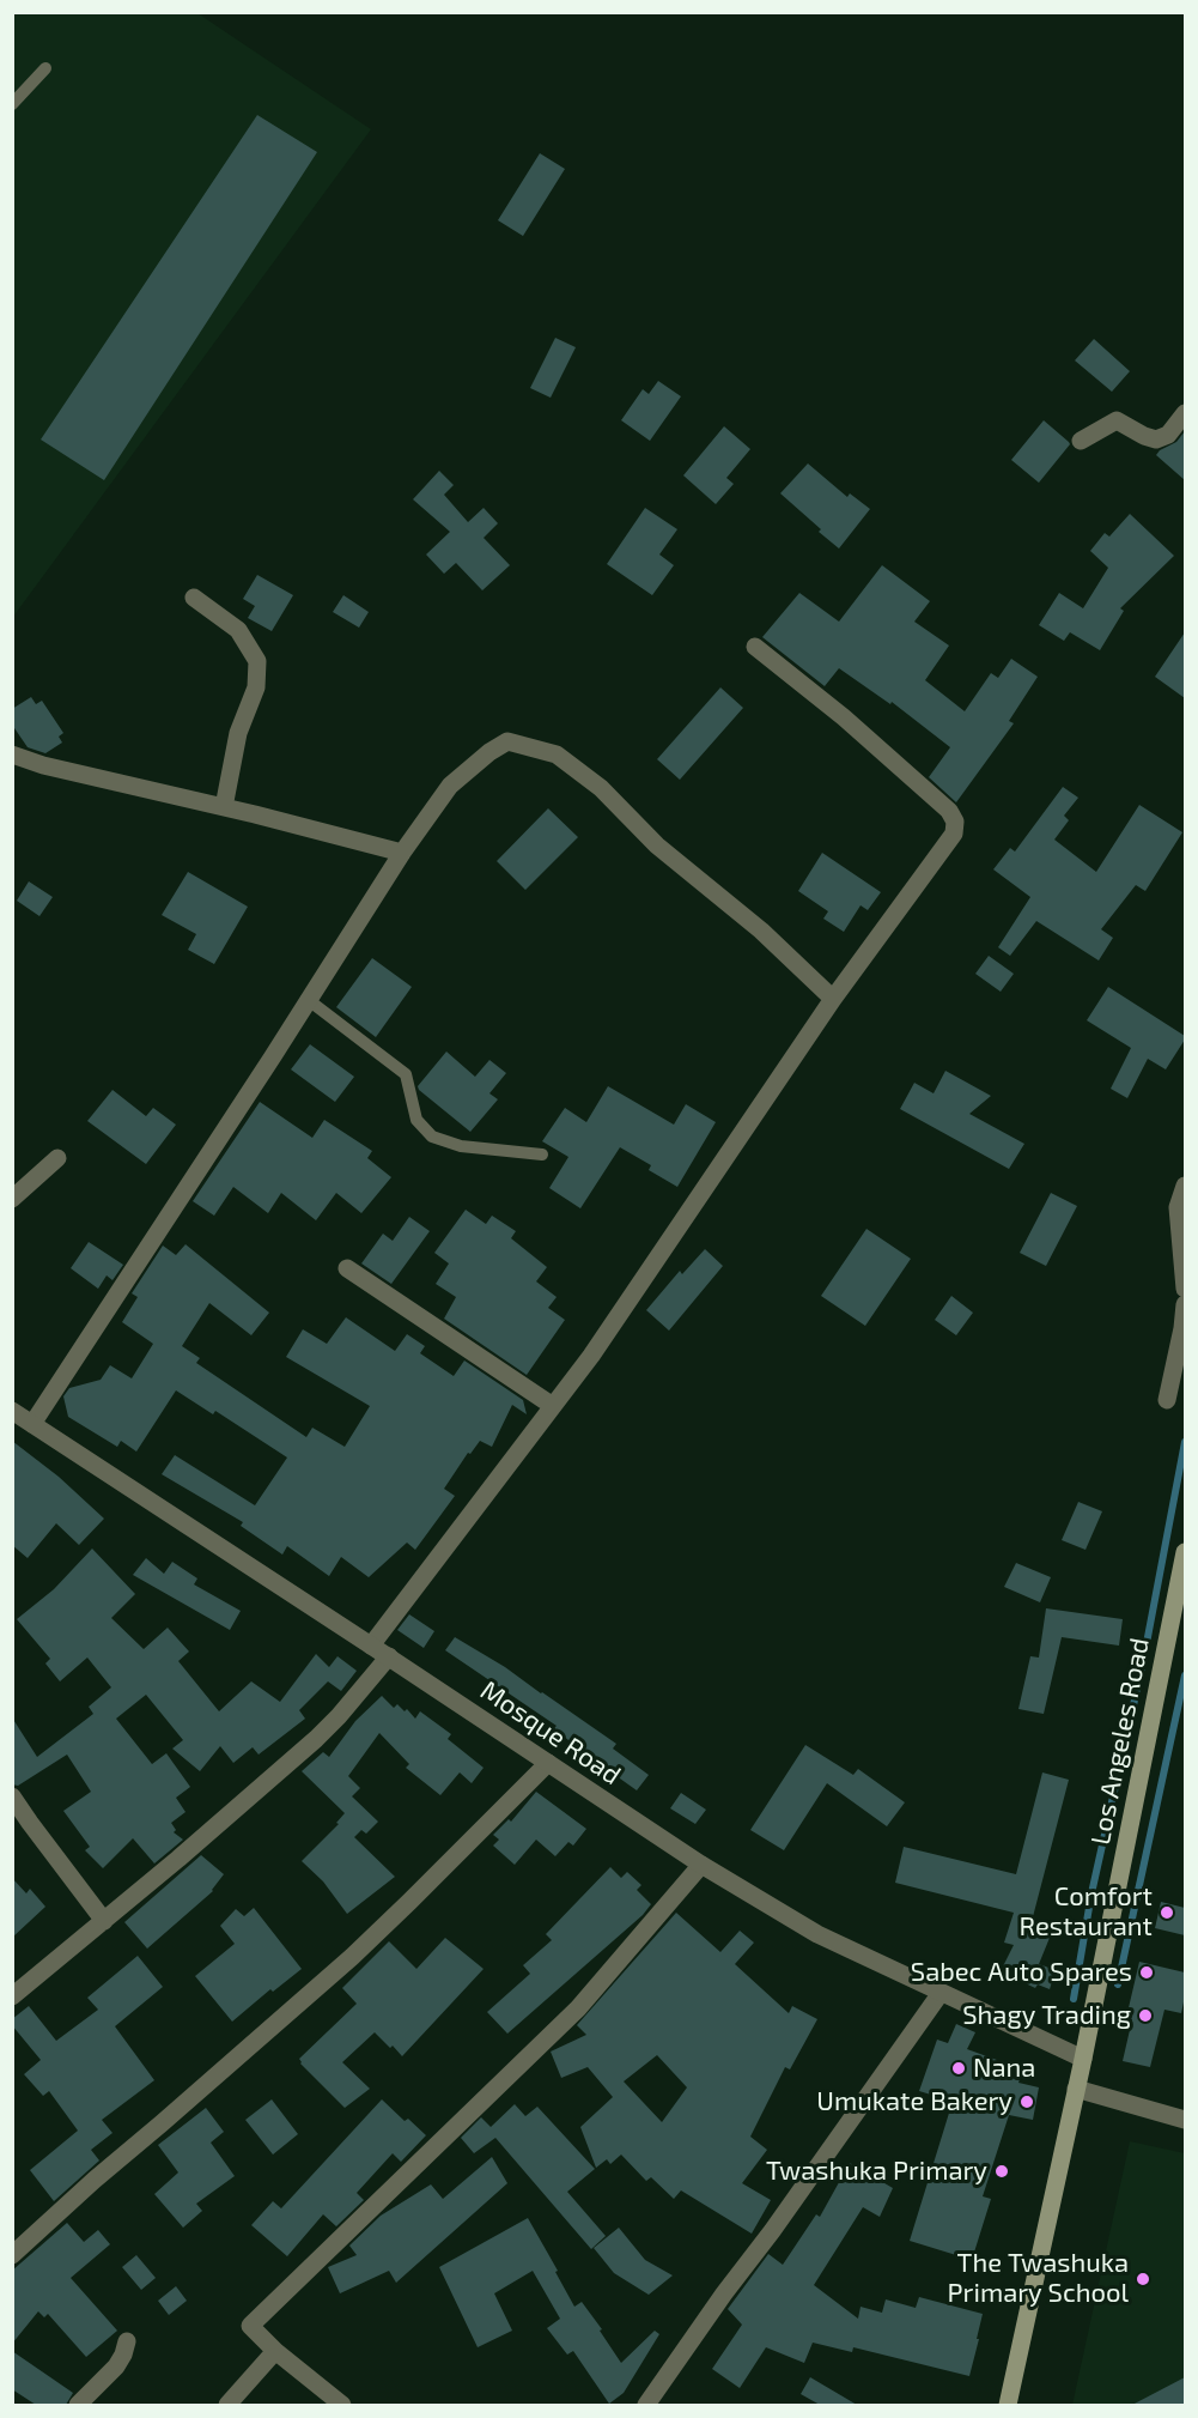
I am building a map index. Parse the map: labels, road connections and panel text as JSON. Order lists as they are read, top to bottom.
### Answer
{
  "streets": {
    "main road": ["Los Angeles Road"],
    "street": ["Mosque Road"]
  },
  "crossings": [
    ["Mosque Road", "Los Angeles Road"]
  ],
  "places": [
    "Comfort Restaurant",
    "Sabec Auto Spares",
    "Shagy Trading",
    "Nana",
    "Umukate Bakery",
    "Twashuka Primary",
    "The Twashuka Primary School"
  ]
}
